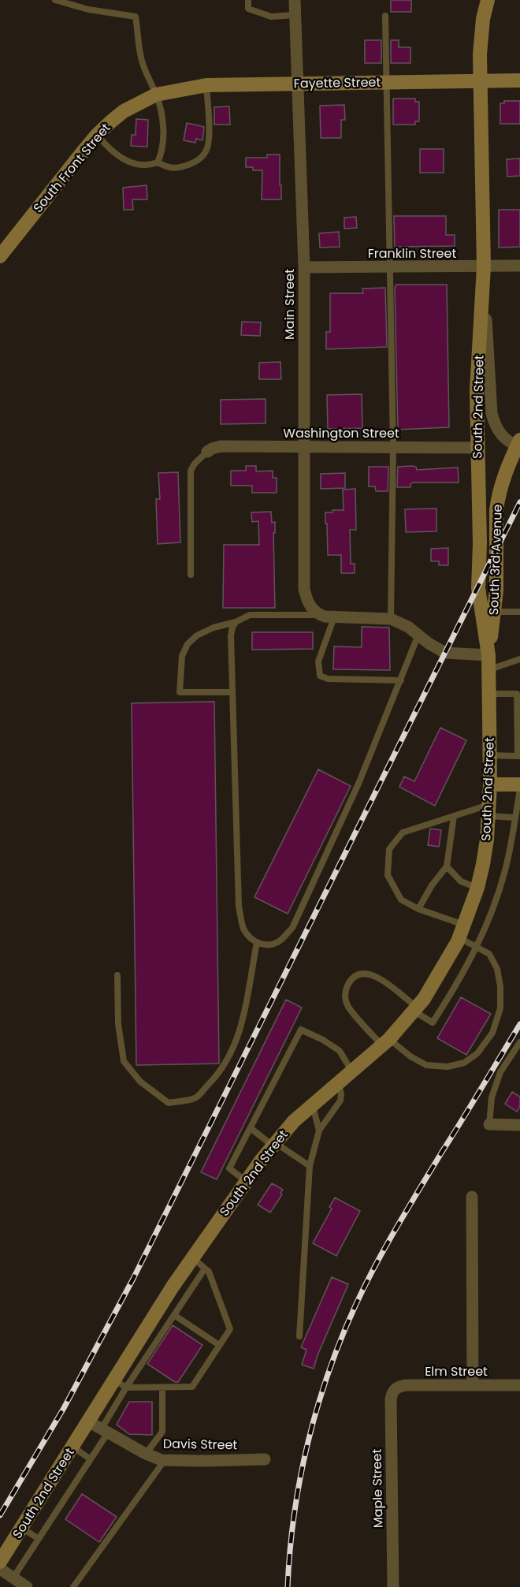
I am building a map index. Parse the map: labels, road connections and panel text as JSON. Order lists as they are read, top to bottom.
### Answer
{
  "streets": {
    "main road": [
      "Fayette Street",
      "South Front Street",
      "South 2nd Street",
      "South 3rd Avenue"
    ],
    "street": [
      "Franklin Street",
      "Main Street",
      "Washington Street",
      "Elm Street",
      "Davis Street",
      "Maple Street"
    ]
  },
  "crossings": [
    ["Fayette Street", "South Front Street"],
    ["Fayette Street", "Main Street"],
    ["Fayette Street", "South 2nd Street"],
    ["Franklin Street", "Main Street"],
    ["Franklin Street", "South 2nd Street"],
    ["Main Street", "Washington Street"],
    ["South 2nd Street", "Washington Street"],
    ["South 2nd Street", "South 3rd Avenue"],
    ["South 2nd Street", "Davis Street"],
    ["Elm Street", "Maple Street"]
  ]
}
